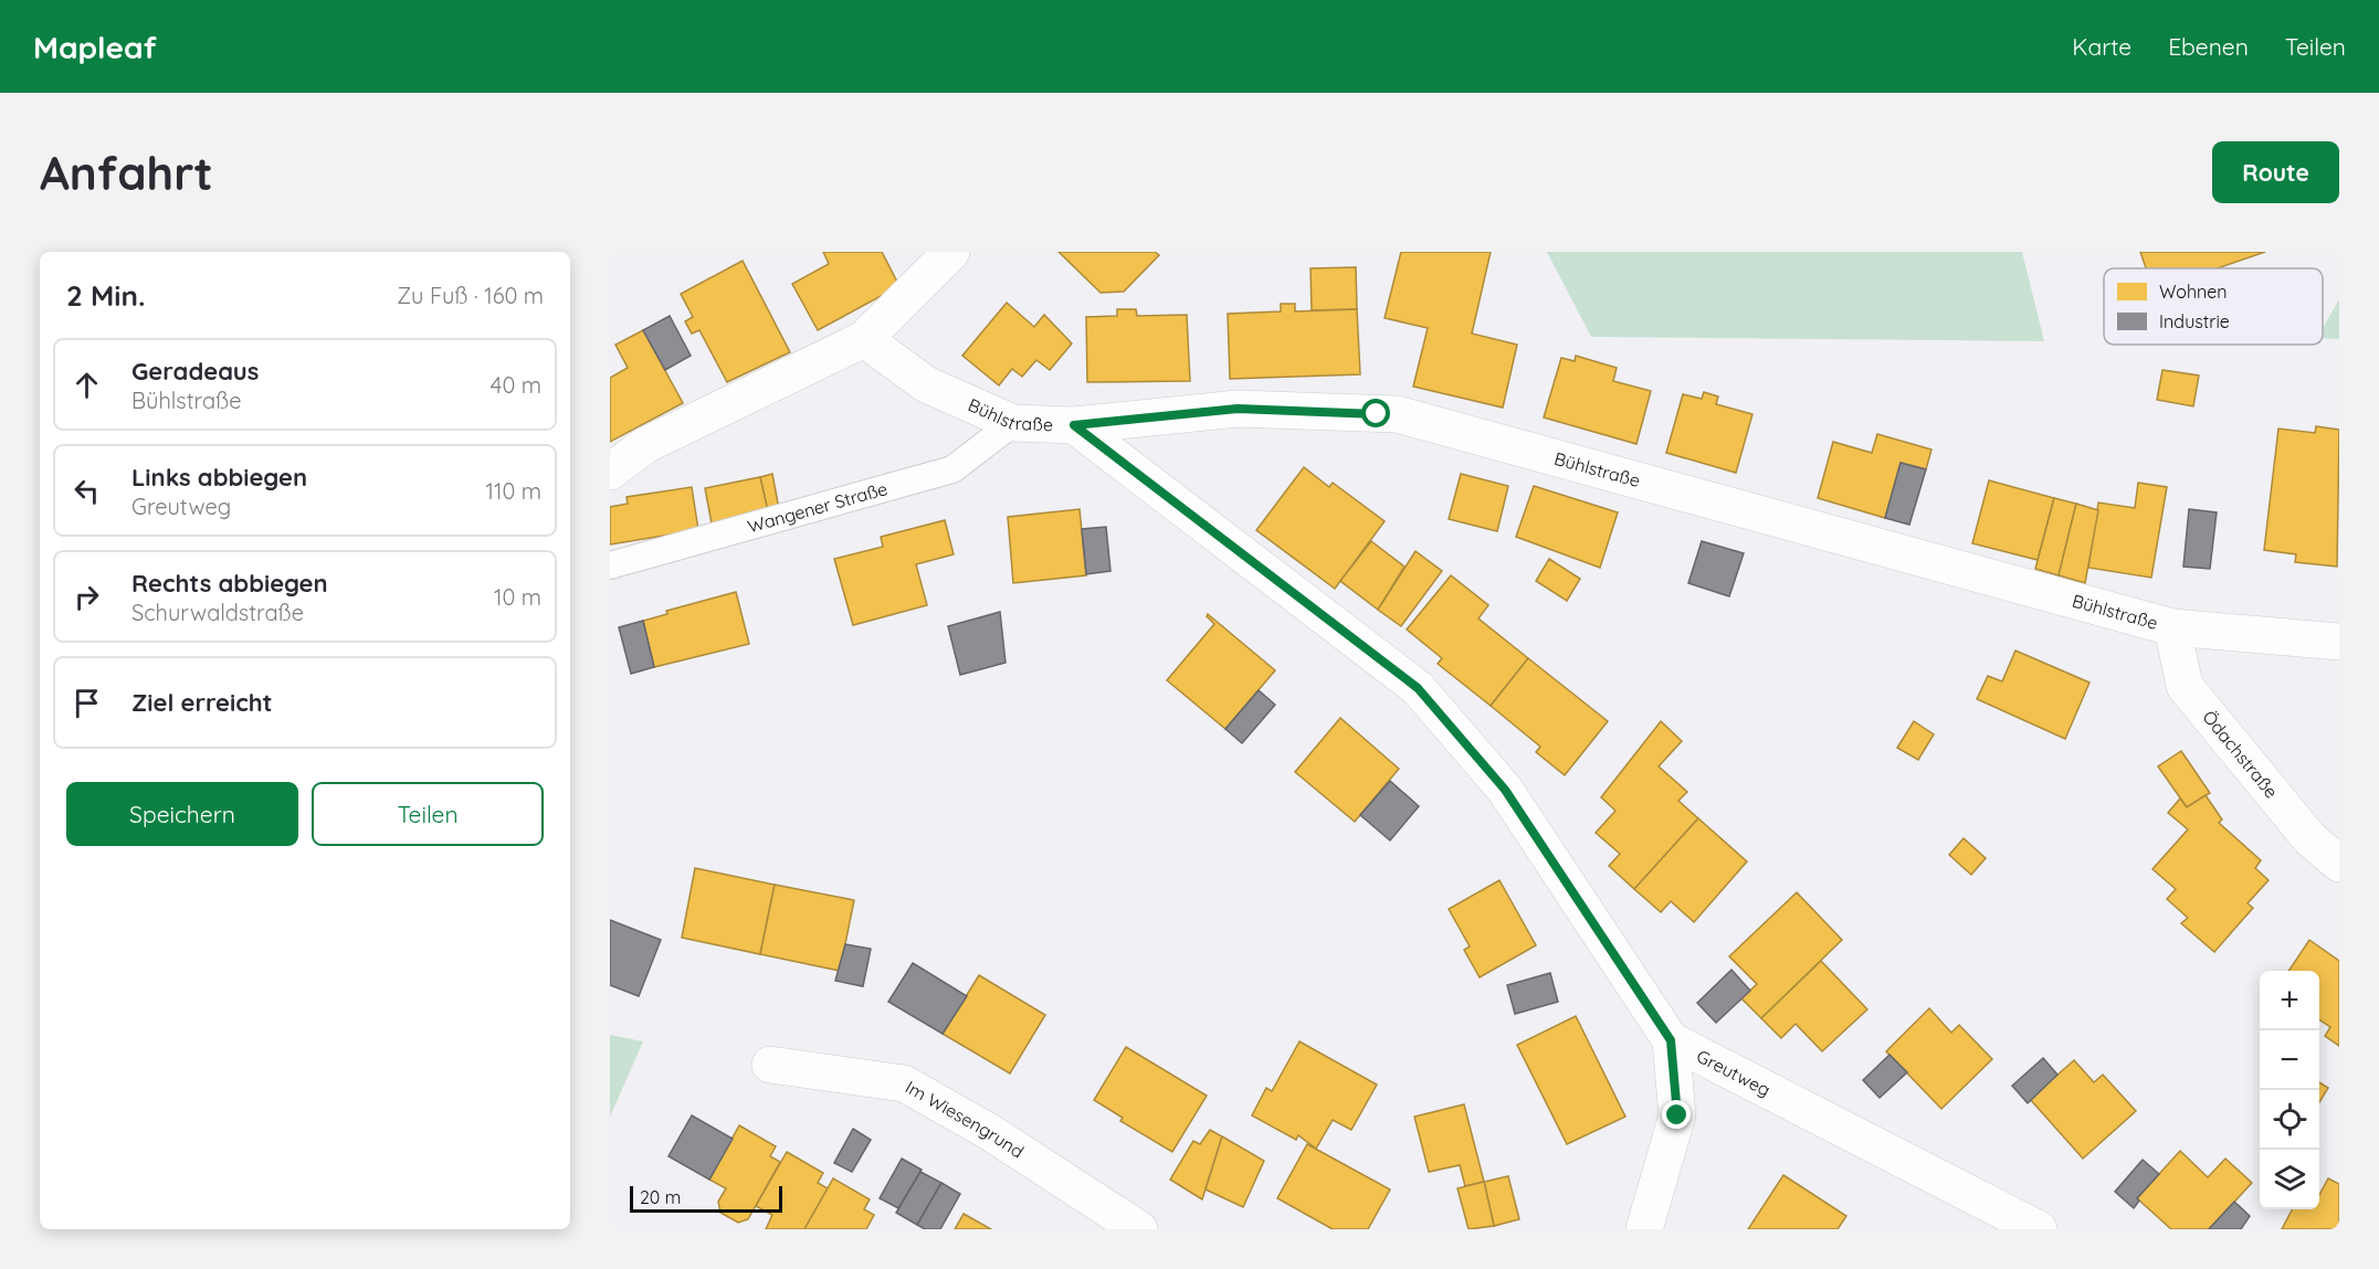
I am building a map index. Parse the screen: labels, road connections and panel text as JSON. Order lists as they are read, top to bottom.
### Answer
{
  "streets": {
    "street": [
      "Bühlstraße",
      "Ödachstraße",
      "Greutweg",
      "Im Wiesengrund"
    ],
    "lane": ["Wangener Straße"]
  },
  "crossings": [
    ["Bühlstraße", "Wangener Straße"],
    ["Bühlstraße", "Ödachstraße"],
    ["Bühlstraße", "Greutweg"]
  ],
  "legend": ["Wohnen", "Industrie"],
  "scale_bar": "20 m",
  "page": {
    "header": "Mapleaf",
    "nav": ["Karte", "Ebenen", "Teilen"],
    "buttons": [
      "Route",
      ["Speichern", "Teilen"]
    ],
    "title": "Anfahrt",
    "heading": ["2 Min.", "Zu Fuß · 160 m"],
    "list": [
      ["Geradeaus", "Bühlstraße", "40 m"],
      ["Links abbiegen", "Greutweg", "110 m"],
      ["Rechts abbiegen", "Schurwaldstraße", "10 m"],
      "Ziel erreicht"
    ],
    "map_buttons": ["+", "−"],
    "scale": "20 m"
  }
}
